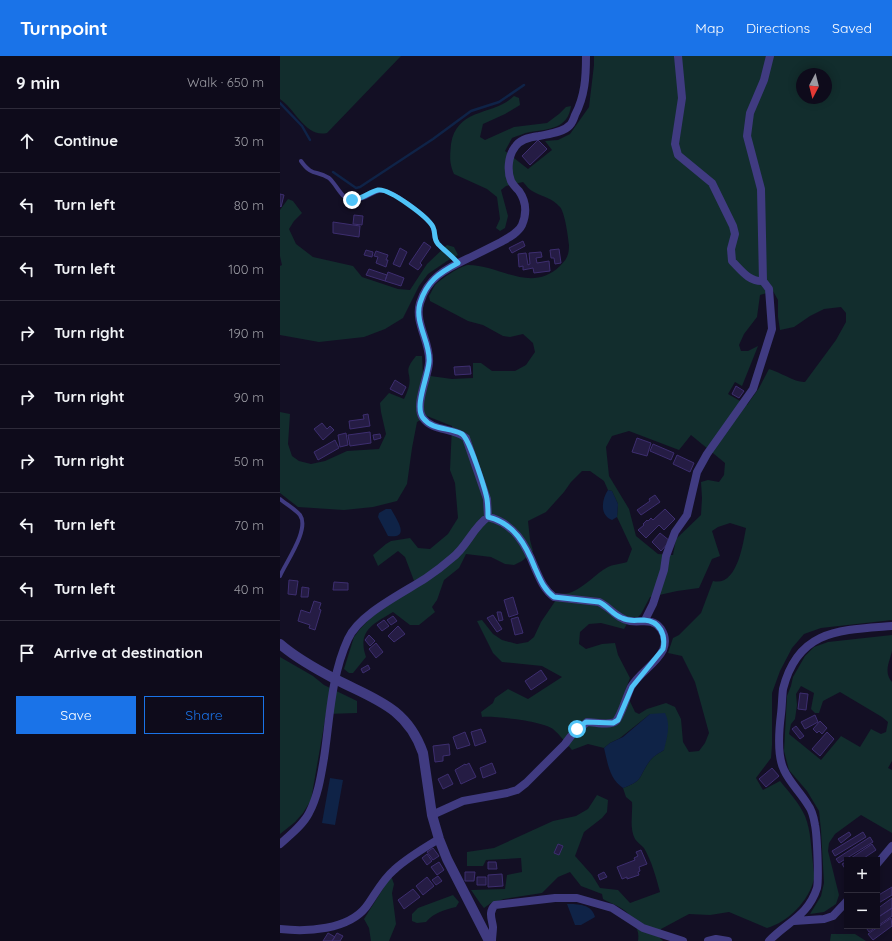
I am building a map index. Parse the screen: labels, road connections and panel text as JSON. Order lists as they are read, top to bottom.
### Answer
{
  "north": "bottom",
  "page": {
    "header": "Turnpoint",
    "nav": ["Map", "Directions", "Saved"],
    "heading": ["9 min", "Walk · 650 m"],
    "list": [
      ["Continue", "30 m"],
      ["Turn left", "80 m"],
      ["Turn left", "100 m"],
      ["Turn right", "190 m"],
      ["Turn right", "90 m"],
      ["Turn right", "50 m"],
      ["Turn left", "70 m"],
      ["Turn left", "40 m"],
      "Arrive at destination"
    ],
    "buttons": ["Save", "Share"],
    "map_buttons": ["+", "−"]
  }
}
